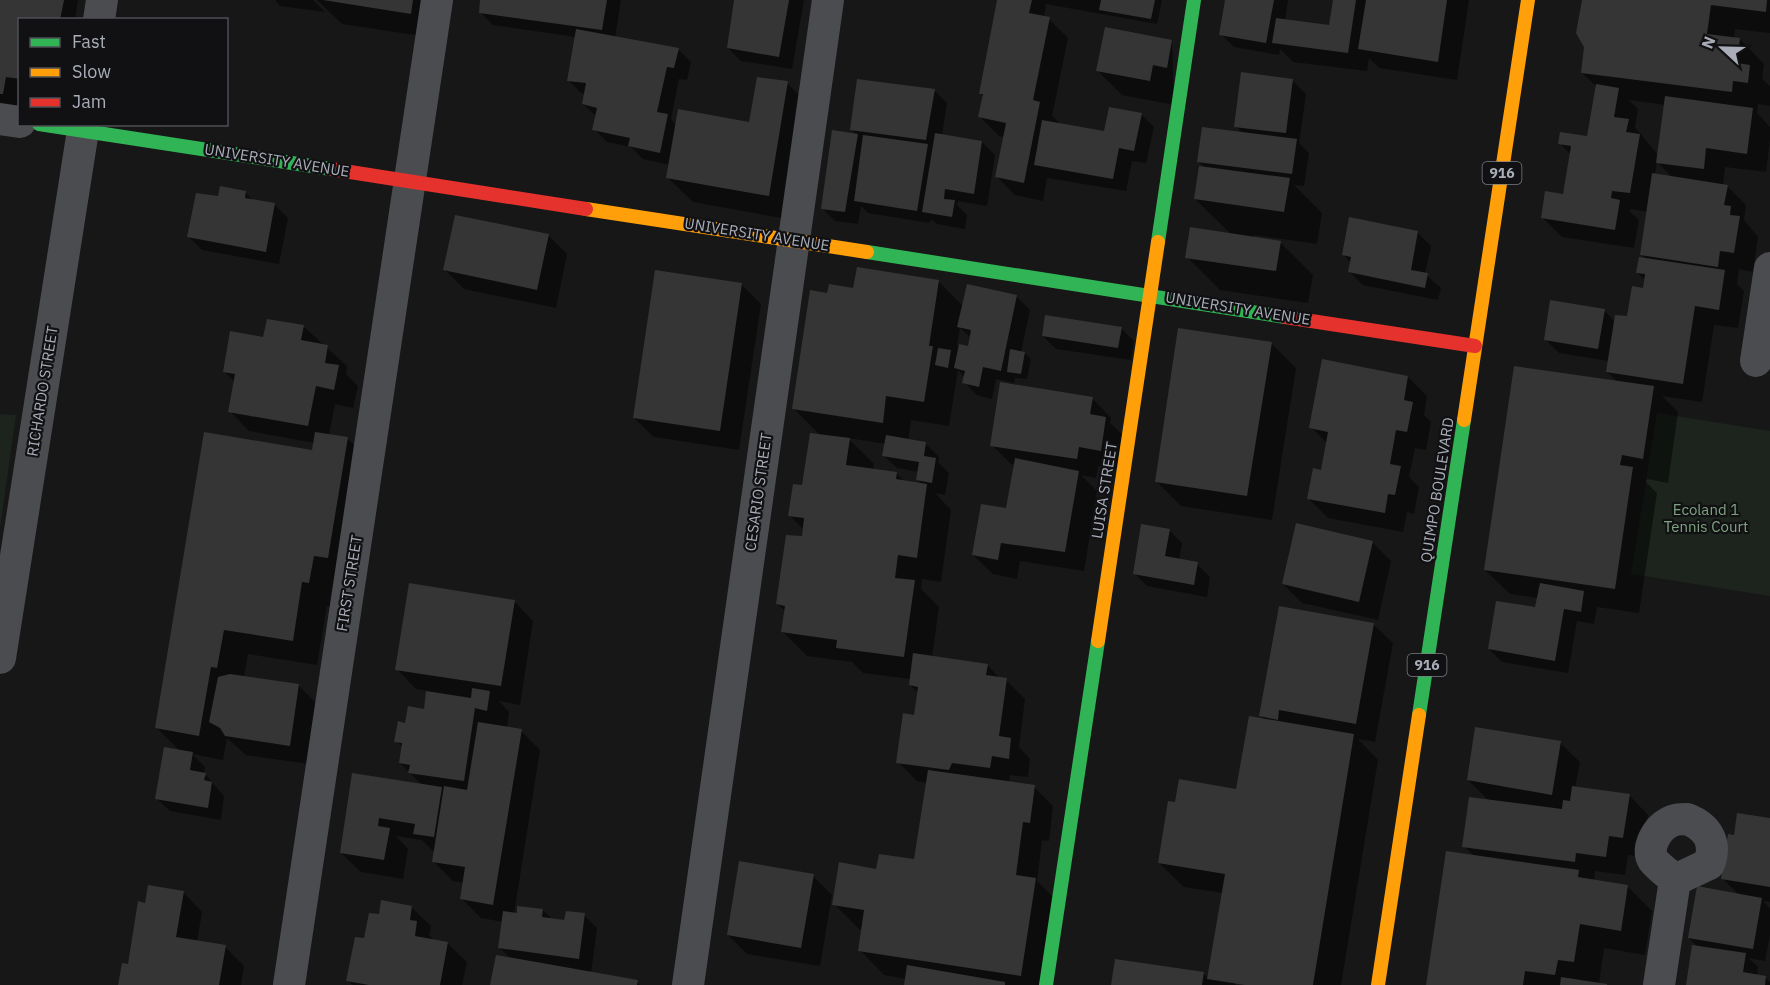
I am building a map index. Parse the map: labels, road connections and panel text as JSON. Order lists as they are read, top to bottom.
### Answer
{
  "streets": {
    "street": [
      "UNIVERSITY AVENUE",
      "916",
      "RICHARDO STREET",
      "LUISA STREET",
      "QUIMPO BOULEVARD",
      "CESARIO STREET",
      "FIRST STREET"
    ]
  },
  "crossings": [
    ["UNIVERSITY AVENUE", "RICHARDO STREET"],
    ["UNIVERSITY AVENUE", "LUISA STREET"],
    ["UNIVERSITY AVENUE", "QUIMPO BOULEVARD"],
    ["UNIVERSITY AVENUE", "CESARIO STREET"],
    ["UNIVERSITY AVENUE", "FIRST STREET"]
  ],
  "parks": ["Ecoland 1 Tennis Court"],
  "legend": ["Fast", "Slow", "Jam"],
  "north": "left"
}
